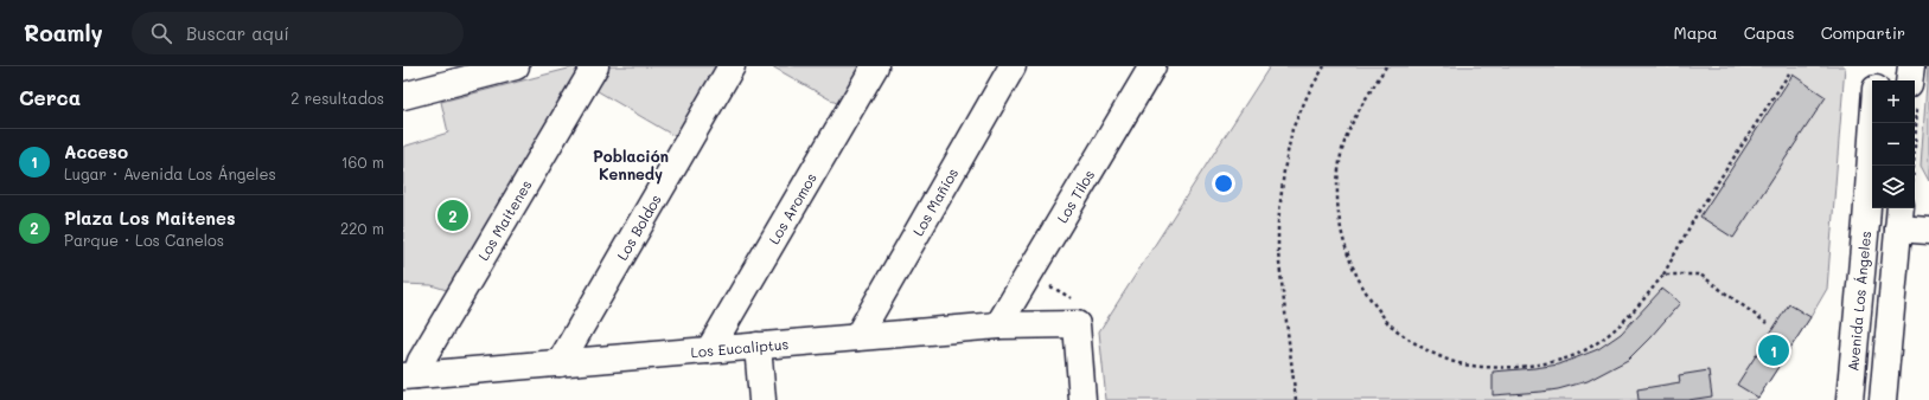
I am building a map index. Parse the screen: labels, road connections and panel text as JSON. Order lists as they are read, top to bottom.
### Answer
{
  "streets": {
    "street": [
      "Los Tilos",
      "Los Mañíos",
      "Los Aromos",
      "Los Maitenes",
      "Los Boldos",
      "Avenida Los Ángeles",
      "Los Eucaliptus"
    ]
  },
  "crossings": [
    ["Los Tilos", "Los Eucaliptus"],
    ["Los Mañíos", "Los Eucaliptus"],
    ["Los Aromos", "Los Eucaliptus"],
    ["Los Maitenes", "Los Eucaliptus"],
    ["Los Boldos", "Los Eucaliptus"]
  ],
  "districts": ["Población Kennedy"],
  "page": {
    "header": "Roamly",
    "search": "Buscar aquí",
    "nav": ["Mapa", "Capas", "Compartir"],
    "heading": ["Cerca", "2 resultados"],
    "map_buttons": ["+", "−"],
    "list": [
      {
        "mark": "1",
        "name": "Acceso",
        "note": "Lugar · Avenida Los Ángeles",
        "value": "160 m"
      },
      {
        "mark": "2",
        "name": "Plaza Los Maitenes",
        "note": "Parque · Los Canelos",
        "value": "220 m"
      }
    ],
    "pins": ["2", "1"]
  }
}
